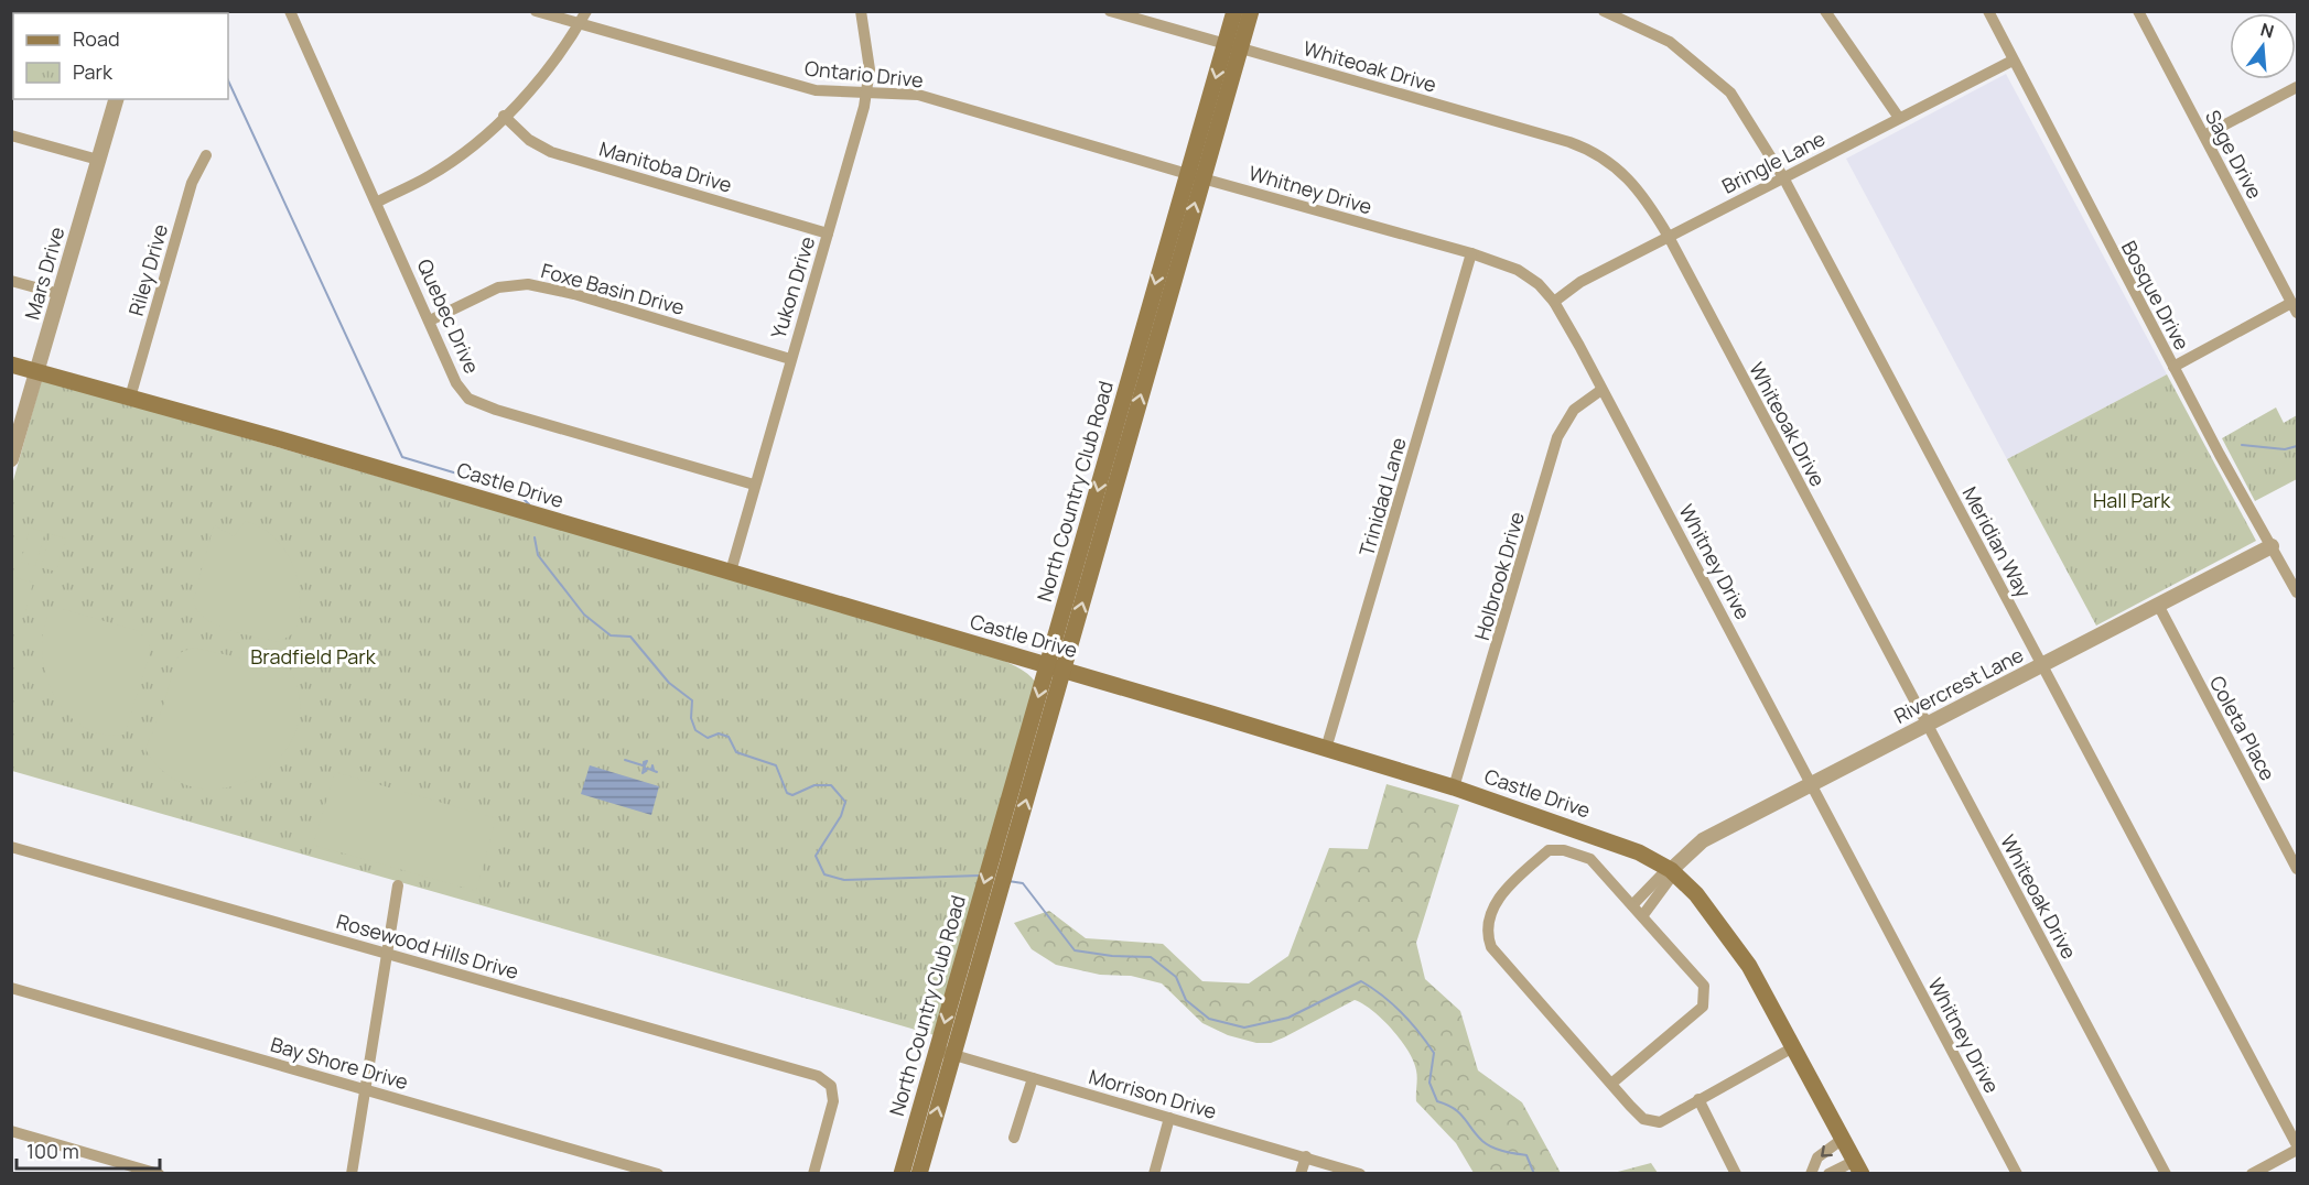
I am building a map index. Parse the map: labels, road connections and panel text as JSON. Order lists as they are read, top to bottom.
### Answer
{
  "streets": {
    "main road": ["Castle Drive", "North Country Club Road"],
    "street": [
      "Whiteoak Drive",
      "Ontario Drive",
      "Sage Drive",
      "Bringle Lane",
      "Manitoba Drive",
      "Whitney Drive",
      "Riley Drive",
      "Mars Drive",
      "Yukon Drive",
      "Foxe Basin Drive",
      "Bosque Drive",
      "Quebec Drive",
      "Trinidad Lane",
      "Meridian Way",
      "Holbrook Drive",
      "Rivercrest Lane",
      "Coleta Place",
      "Rosewood Hills Drive",
      "Bay Shore Drive",
      "Morrison Drive"
    ]
  },
  "crossings": [
    ["Whiteoak Drive", "Bringle Lane"],
    ["Whiteoak Drive", "North Country Club Road"],
    ["Whiteoak Drive", "Rivercrest Lane"],
    ["Ontario Drive", "Whitney Drive"],
    ["Ontario Drive", "Yukon Drive"],
    ["Ontario Drive", "North Country Club Road"],
    ["Bringle Lane", "Whitney Drive"],
    ["Bringle Lane", "Bosque Drive"],
    ["Bringle Lane", "Meridian Way"],
    ["Manitoba Drive", "Yukon Drive"],
    ["Whitney Drive", "North Country Club Road"],
    ["Whitney Drive", "Trinidad Lane"],
    ["Whitney Drive", "Holbrook Drive"],
    ["Whitney Drive", "Rivercrest Lane"],
    ["Riley Drive", "Castle Drive"],
    ["Mars Drive", "Castle Drive"],
    ["Yukon Drive", "Foxe Basin Drive"],
    ["Yukon Drive", "Quebec Drive"],
    ["Yukon Drive", "Castle Drive"],
    ["Foxe Basin Drive", "Quebec Drive"],
    ["Bosque Drive", "Rivercrest Lane"],
    ["Castle Drive", "North Country Club Road"],
    ["Castle Drive", "Trinidad Lane"],
    ["Castle Drive", "Holbrook Drive"],
    ["Castle Drive", "Rivercrest Lane"],
    ["North Country Club Road", "Morrison Drive"],
    ["Meridian Way", "Rivercrest Lane"],
    ["Rivercrest Lane", "Coleta Place"]
  ],
  "parks": ["Hall Park", "Bradfield Park"],
  "legend": ["Road", "Park"],
  "scale_bar": "100 m",
  "north": "top"
}
